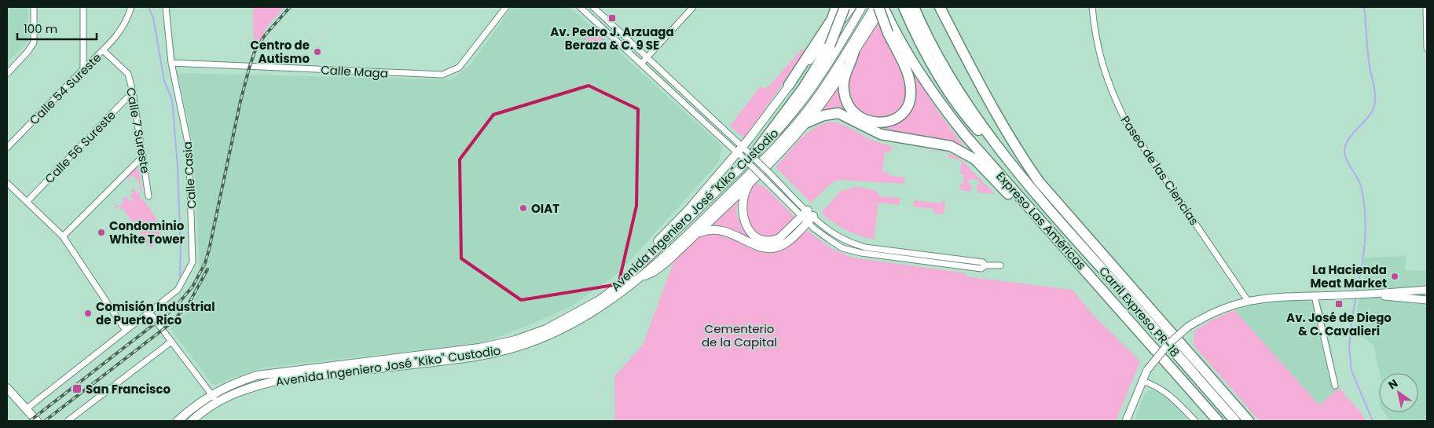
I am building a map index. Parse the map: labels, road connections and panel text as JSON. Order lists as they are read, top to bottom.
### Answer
{
  "streets": {
    "highway": ["Expreso Las Américas", "Carril Expreso PR-18"],
    "main road": ["Avenida Ingeniero José \"Kiko\" Custodio"],
    "street": [
      "Calle Maga",
      "Calle 54 Sureste",
      "Calle 7 Sureste",
      "Calle 56 Sureste",
      "Paseo de las Ciencias",
      "Calle Casia"
    ]
  },
  "crossings": [
    ["Calle Maga", "Calle Casia"],
    ["Calle 54 Sureste", "Calle 7 Sureste"],
    ["Calle 7 Sureste", "Calle 56 Sureste"]
  ],
  "parks": ["Cementerio de la Capital"],
  "places": {
    "transit": ["Av. Pedro J. Arzuaga Beraza & C. 9 SE", "Av. José de Diego & C. Cavalieri", "San Francisco"],
    "other": [
      "Centro de Autismo",
      "OIAT",
      "Condominio White Tower",
      "La Hacienda Meat Market",
      "Comisión Industrial de Puerto Rico"
    ]
  },
  "scale_bar": "100 m",
  "north": "top left"
}
